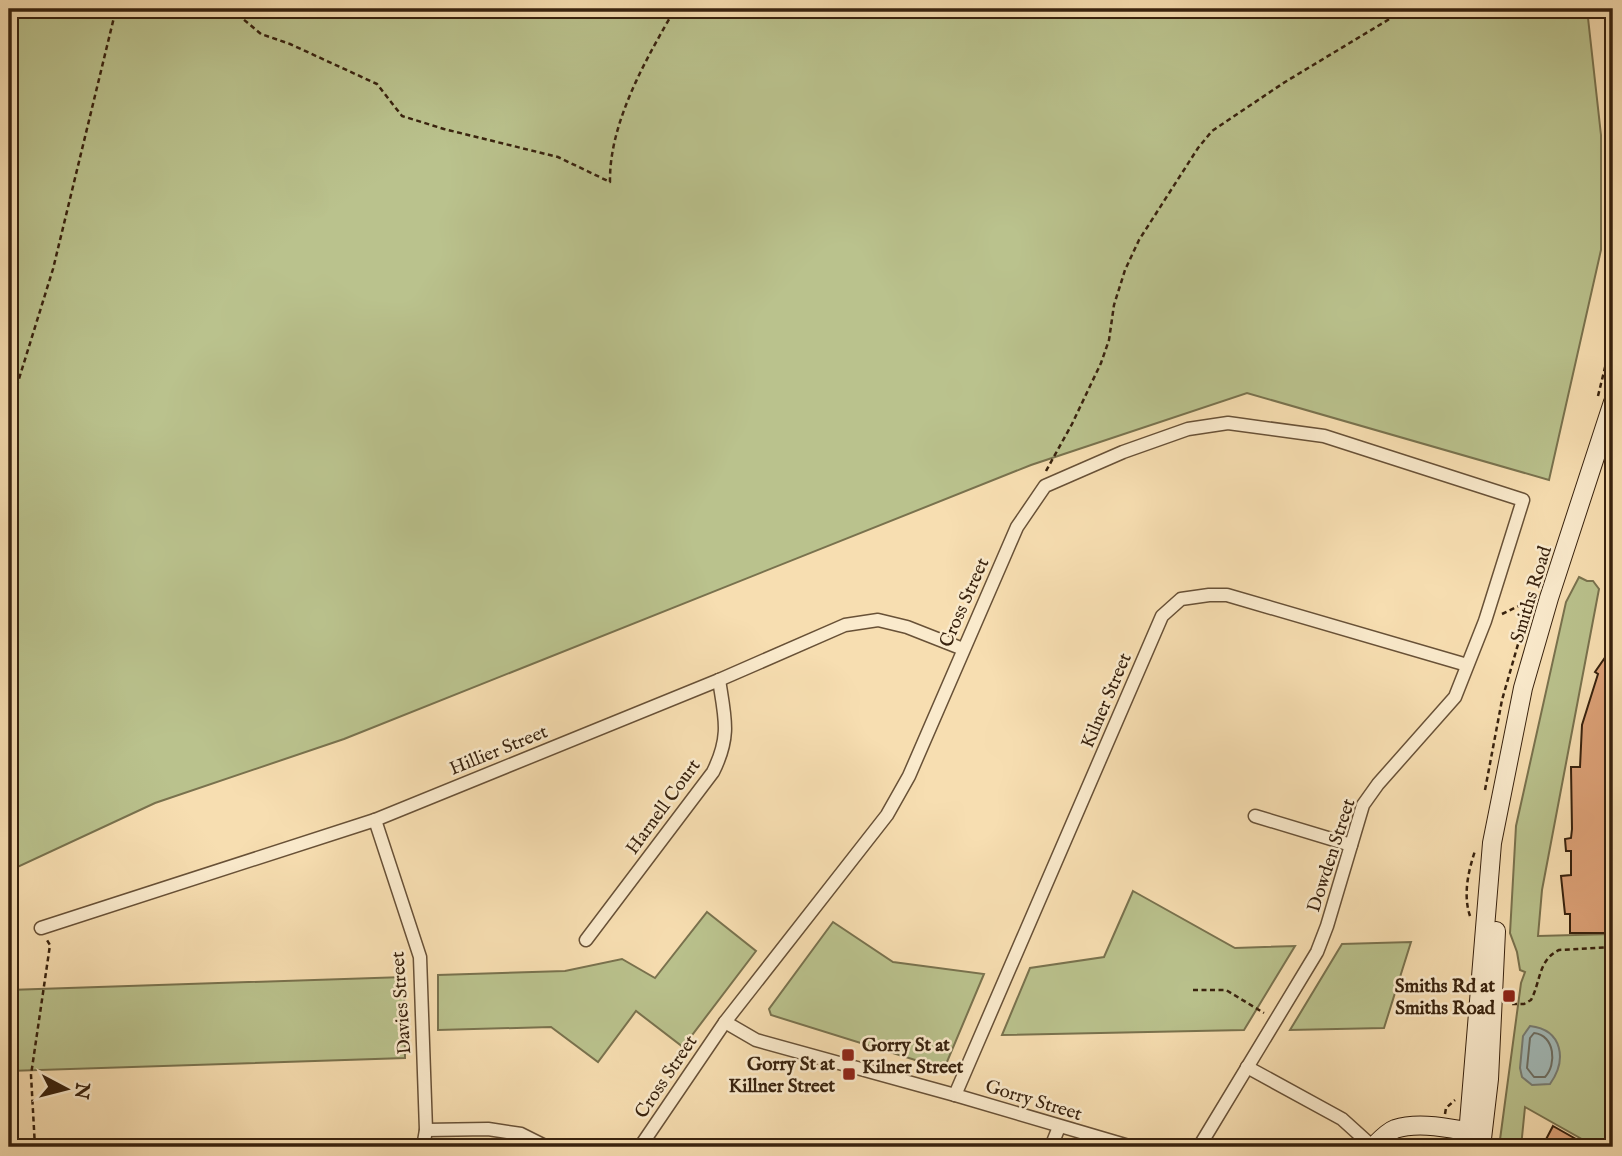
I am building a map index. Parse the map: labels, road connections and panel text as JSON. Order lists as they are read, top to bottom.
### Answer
{
  "streets": {
    "street": [
      "Smiths Road",
      "Cross Street",
      "Kilner Street",
      "Hillier Street",
      "Harnell Court",
      "Dowden Street",
      "Davies Street",
      "Gorry Street"
    ]
  },
  "crossings": [
    ["Smiths Road", "Dowden Street"],
    ["Cross Street", "Hillier Street"],
    ["Cross Street", "Dowden Street"],
    ["Cross Street", "Gorry Street"],
    ["Kilner Street", "Dowden Street"],
    ["Kilner Street", "Gorry Street"],
    ["Hillier Street", "Harnell Court"],
    ["Hillier Street", "Davies Street"]
  ],
  "places": {
    "transit": ["Smiths Rd at Smiths Road", "Gorry St at Kilner Street", "Gorry St at Killner Street"]
  },
  "north": "right"
}
